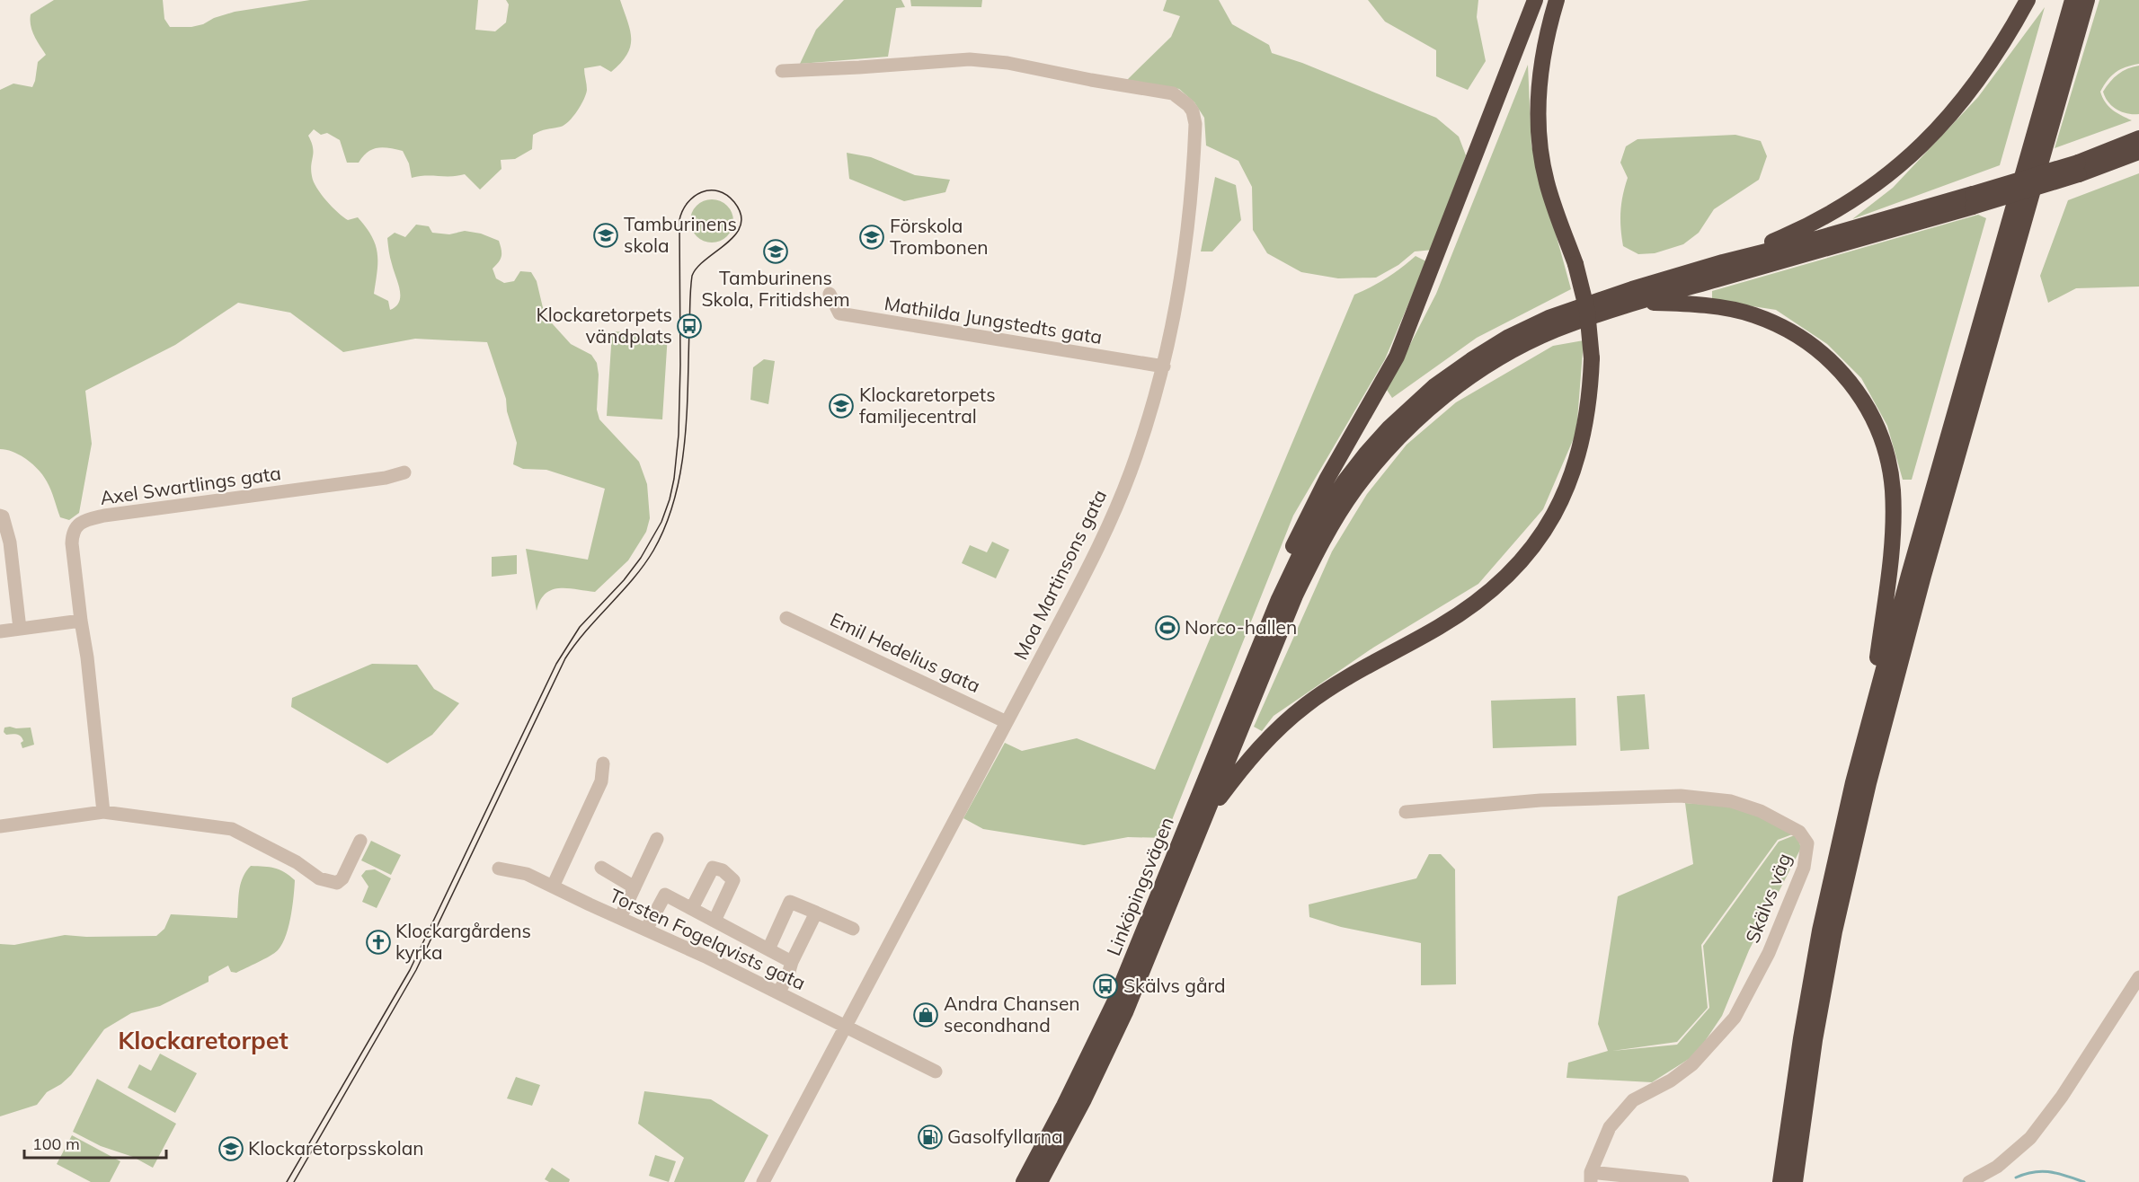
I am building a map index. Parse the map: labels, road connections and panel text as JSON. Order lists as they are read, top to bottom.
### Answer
{
  "streets": {
    "highway": ["Linköpingsvägen"],
    "street": [
      "Mathilda Jungstedts gata",
      "Axel Swartlings gata",
      "Moa Martinsons gata",
      "Emil Hedelius gata",
      "Skälvs väg",
      "Torsten Fogelqvists gata"
    ]
  },
  "crossings": [
    ["Mathilda Jungstedts gata", "Moa Martinsons gata"],
    ["Moa Martinsons gata", "Emil Hedelius gata"],
    ["Moa Martinsons gata", "Torsten Fogelqvists gata"]
  ],
  "districts": ["Klockaretorpet"],
  "places": {
    "school or university": [
      "Tamburinens skola",
      "Förskola Trombonen",
      "Tamburinens Skola, Fritidshem",
      "Klockaretorpets familjecentral",
      "Klockaretorpsskolan"
    ],
    "bus stop": ["Klockaretorpets vändplats", "Skälvs gård"],
    "sports": ["Norco-hallen"],
    "church": ["Klockargårdens kyrka"],
    "shop": ["Andra Chansen secondhand"],
    "fuel station": ["Gasolfyllarna"]
  },
  "scale_bar": "100 m"
}
